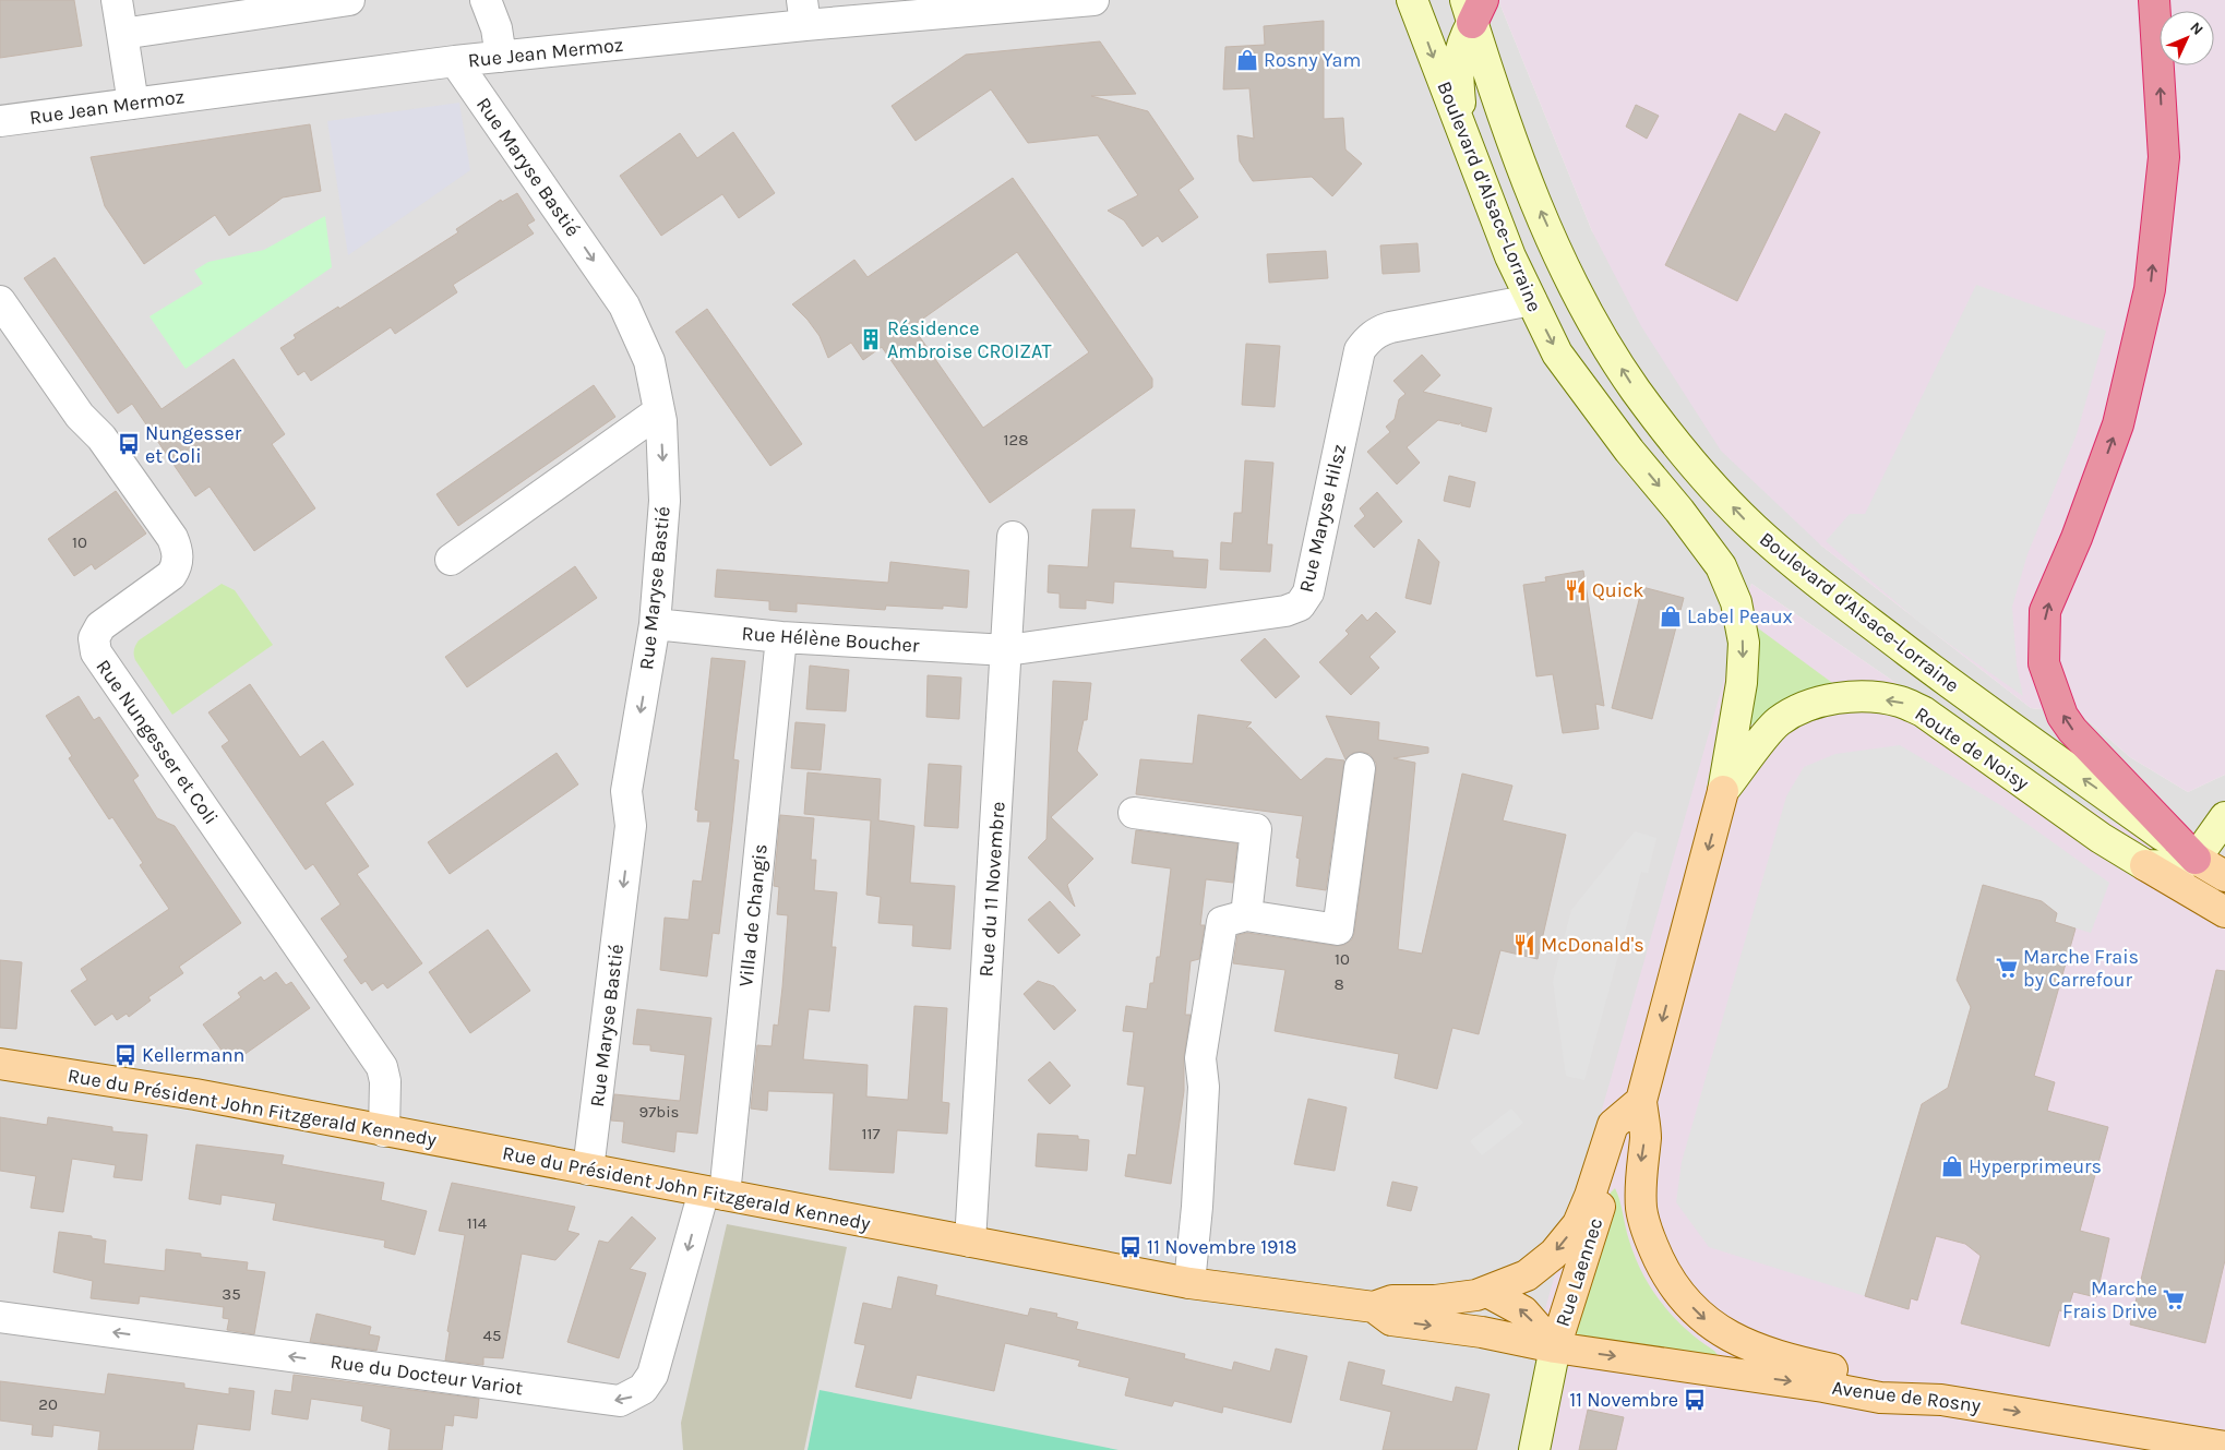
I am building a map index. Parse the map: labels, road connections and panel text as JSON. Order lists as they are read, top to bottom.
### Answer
{
  "streets": {
    "main road": [
      "Boulevard d'Alsace-Lorraine",
      "Route de Noisy",
      "Rue du Président John Fitzgerald Kennedy",
      "Rue Laennec",
      "Avenue de Rosny"
    ],
    "street": [
      "Rue Jean Mermoz",
      "Rue Maryse Bastié",
      "Rue Maryse Hilsz",
      "Rue Hélène Boucher",
      "Rue Nungesser et Coli",
      "Rue du 11 Novembre",
      "Villa de Changis",
      "Rue du Docteur Variot"
    ]
  },
  "crossings": [
    ["Rue Jean Mermoz", "Rue Maryse Bastié"],
    ["Rue Maryse Bastié", "Rue Hélène Boucher"],
    ["Rue Maryse Bastié", "Rue du Président John Fitzgerald Kennedy"],
    ["Boulevard d'Alsace-Lorraine", "Rue Maryse Hilsz"],
    ["Boulevard d'Alsace-Lorraine", "Route de Noisy"],
    ["Boulevard d'Alsace-Lorraine", "Rue Laennec"],
    ["Rue Maryse Hilsz", "Rue Hélène Boucher"],
    ["Rue Maryse Hilsz", "Rue du 11 Novembre"],
    ["Rue Hélène Boucher", "Rue du 11 Novembre"],
    ["Rue Hélène Boucher", "Villa de Changis"],
    ["Rue Nungesser et Coli", "Rue du Président John Fitzgerald Kennedy"],
    ["Route de Noisy", "Rue Laennec"],
    ["Rue du 11 Novembre", "Rue du Président John Fitzgerald Kennedy"],
    ["Villa de Changis", "Rue du Président John Fitzgerald Kennedy"],
    ["Villa de Changis", "Rue du Docteur Variot"],
    ["Rue du Président John Fitzgerald Kennedy", "Rue Laennec"],
    ["Rue du Président John Fitzgerald Kennedy", "Rue du Docteur Variot"],
    ["Rue du Président John Fitzgerald Kennedy", "Avenue de Rosny"],
    ["Rue Laennec", "Avenue de Rosny"]
  ],
  "one_way": [
    "Rue Maryse Bastié",
    "Route de Noisy",
    "Rue du Docteur Variot",
    "Avenue de Rosny"
  ],
  "places": {
    "shop": ["Rosny Yam", "Label Peaux", "Hyperprimeurs"],
    "building": ["Résidence Ambroise CROIZAT"],
    "bus stop": [
      "Nungesser et Coli",
      "Kellermann",
      "11 Novembre 1918",
      "11 Novembre"
    ],
    "restaurant": ["Quick", "McDonald's"],
    "supermarket": ["Marche Frais by Carrefour", "Marche Frais Drive"]
  },
  "house_numbers": [
    "128",
    "10",
    "10",
    "8",
    "97bis",
    "117",
    "114",
    "35",
    "45",
    "20"
  ],
  "north": "top right"
}
